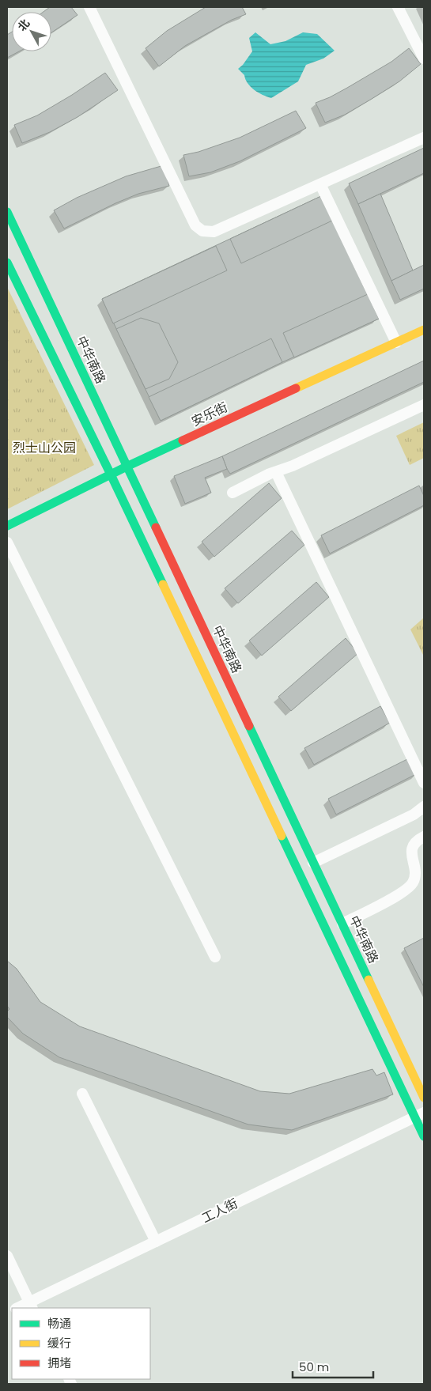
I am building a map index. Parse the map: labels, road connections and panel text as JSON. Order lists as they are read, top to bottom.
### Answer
{
  "streets": {
    "main road": ["中华南路", "安乐街"],
    "street": ["工人街"]
  },
  "crossings": [
    ["中华南路", "安乐街"]
  ],
  "parks": ["烈士山公园"],
  "legend": ["畅通", "缓行", "拥堵"],
  "scale_bar": "50 m",
  "north": "top left"
}
